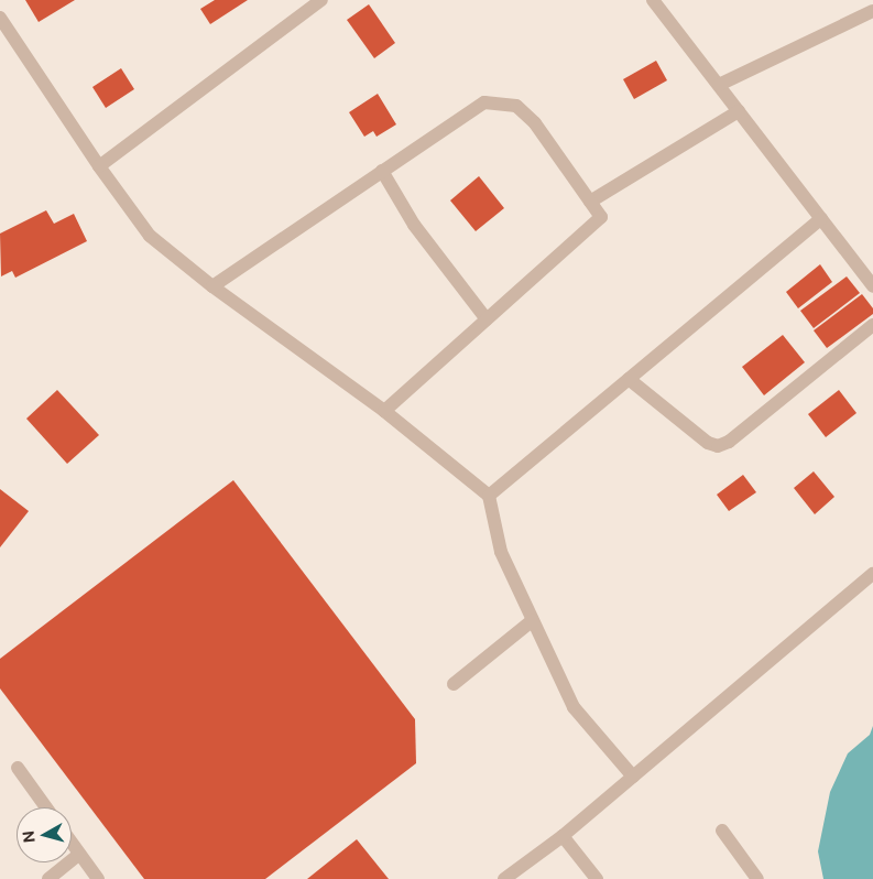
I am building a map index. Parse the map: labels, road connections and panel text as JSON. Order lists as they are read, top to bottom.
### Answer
{
  "north": "left"
}
